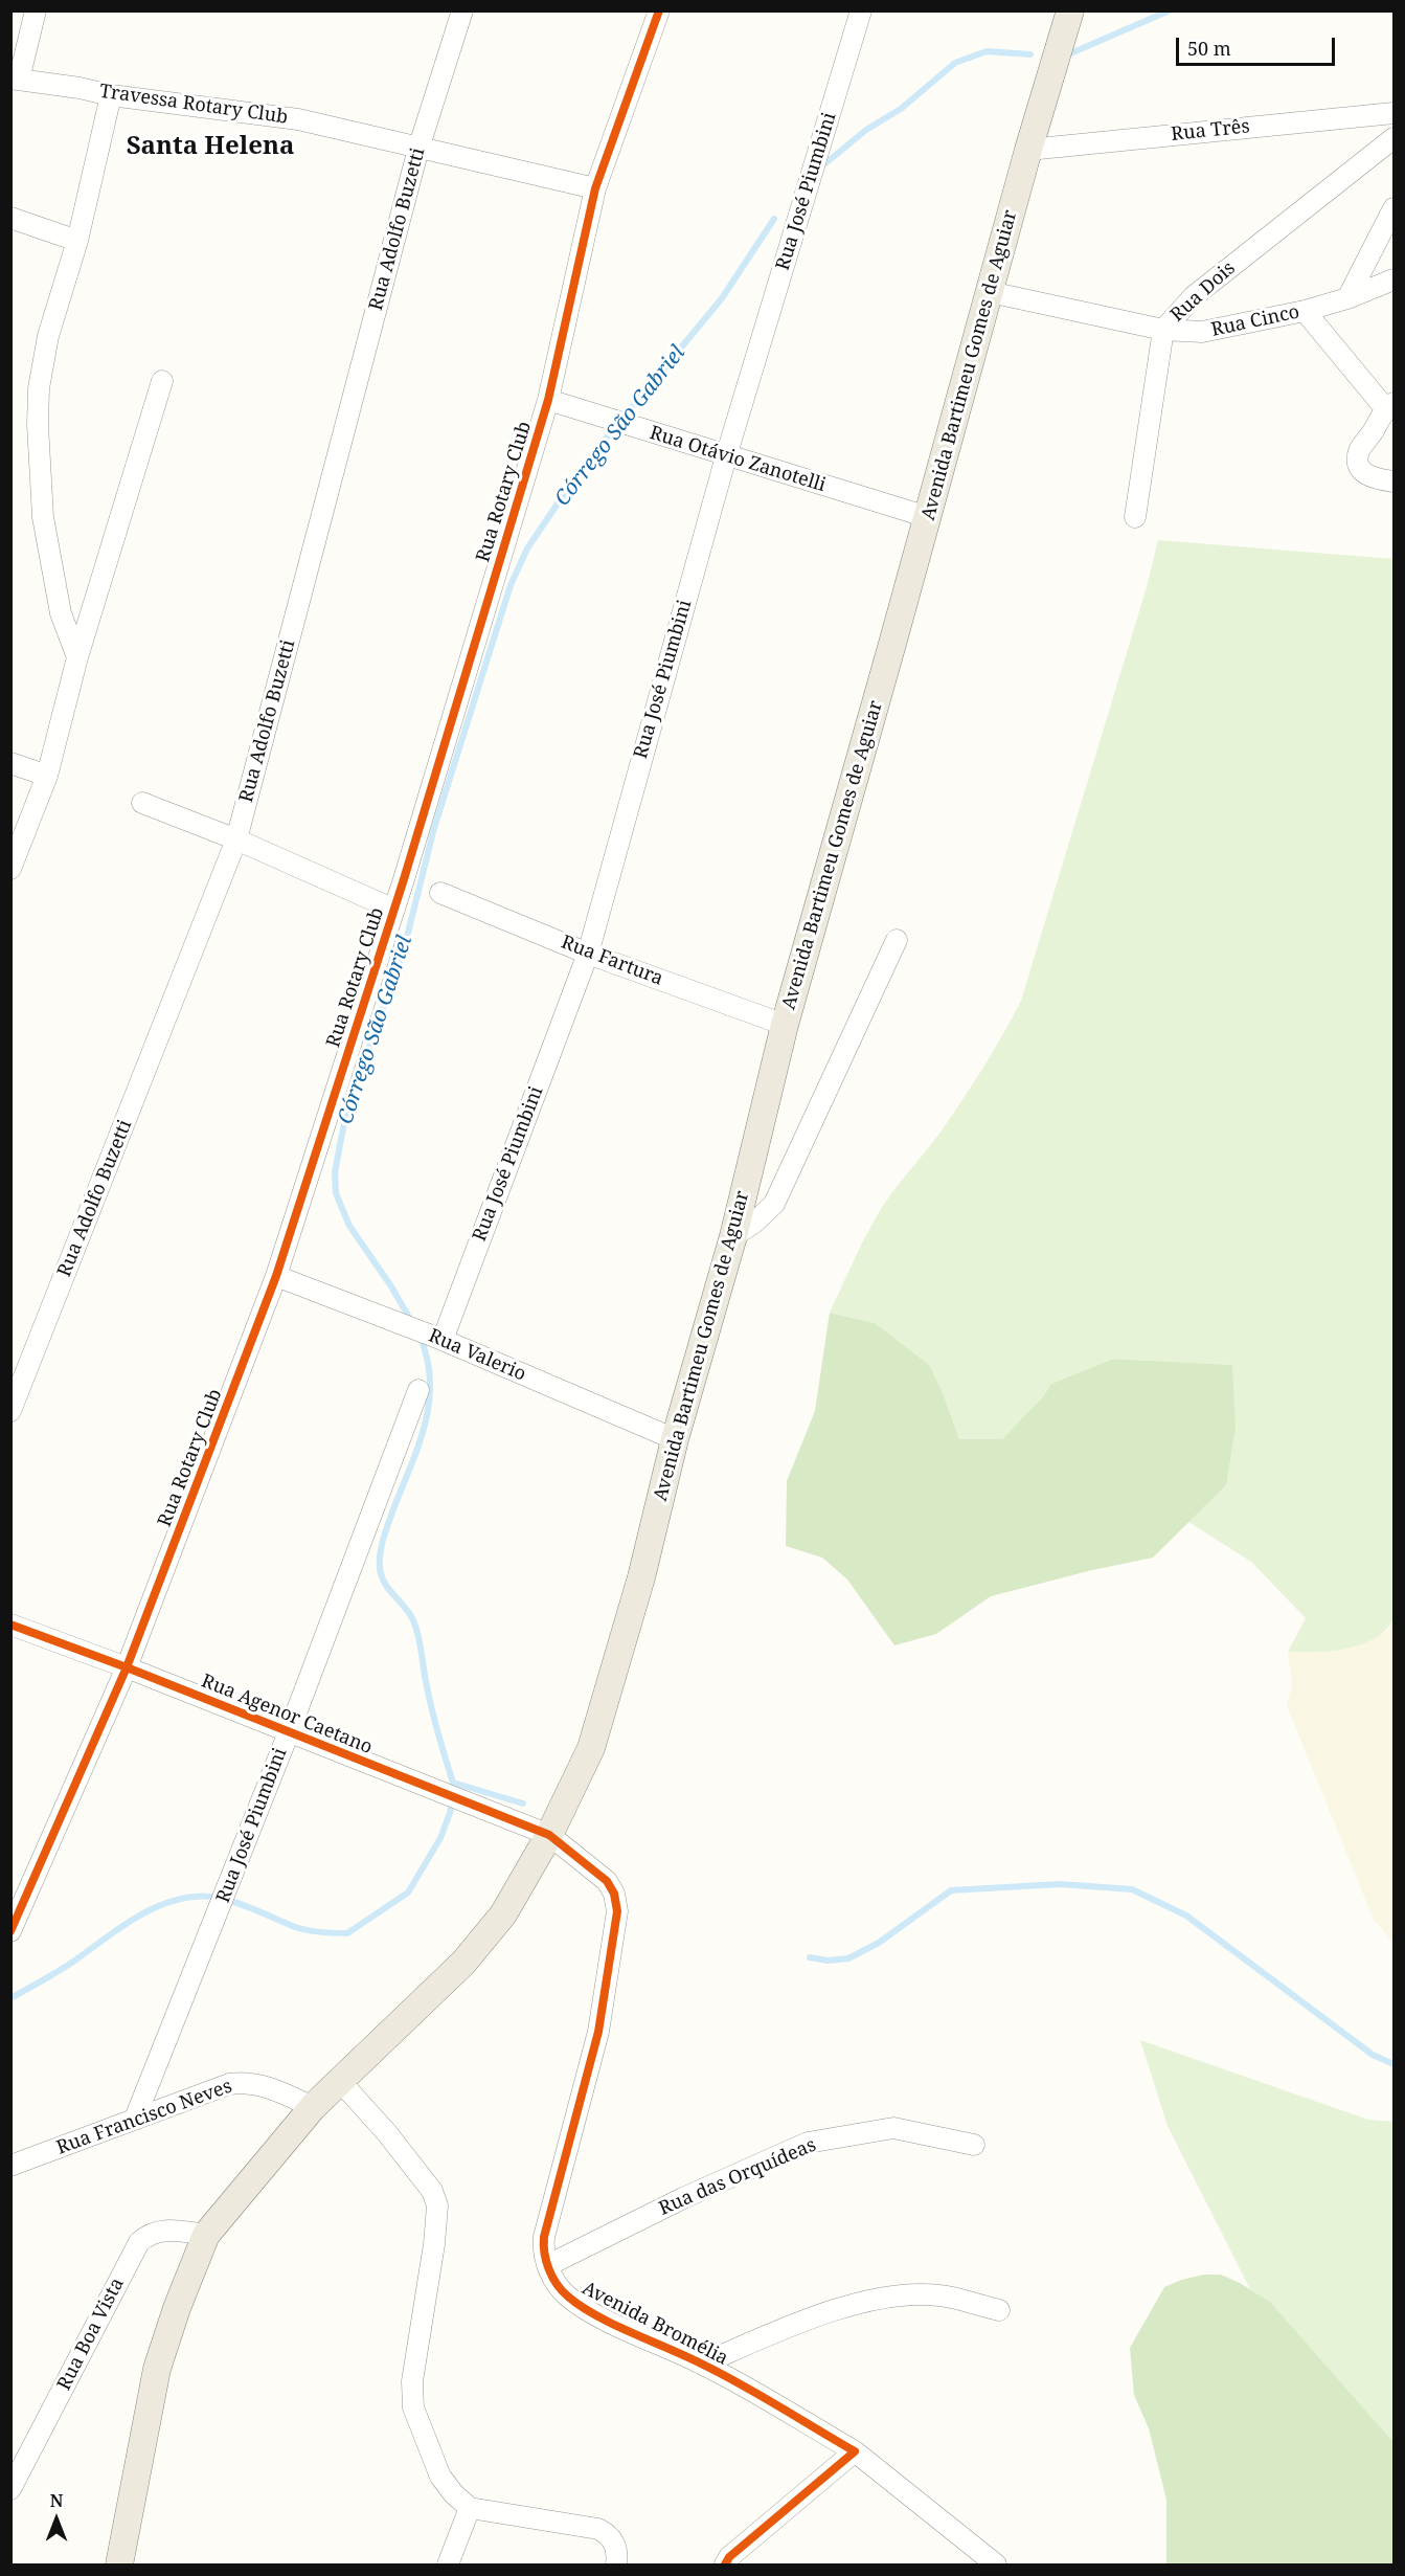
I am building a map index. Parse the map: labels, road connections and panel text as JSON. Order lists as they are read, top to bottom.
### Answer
{
  "streets": {
    "main road": ["Avenida Bartimeu Gomes de Aguiar"],
    "street": [
      "Travessa Rotary Club",
      "Rua Três",
      "Rua José Piumbini",
      "Rua Adolfo Buzetti",
      "Rua Dois",
      "Rua Cinco",
      "Rua Otávio Zanotelli",
      "Rua Rotary Club",
      "Rua Fartura",
      "Rua Valerio",
      "Rua Agenor Caetano",
      "Rua Francisco Neves",
      "Rua das Orquídeas",
      "Avenida Bromélia",
      "Rua Boa Vista"
    ]
  },
  "crossings": [
    ["Travessa Rotary Club", "Rua Adolfo Buzetti"],
    ["Travessa Rotary Club", "Rua Rotary Club"],
    ["Rua Três", "Avenida Bartimeu Gomes de Aguiar"],
    ["Rua José Piumbini", "Rua Otávio Zanotelli"],
    ["Rua José Piumbini", "Rua Fartura"],
    ["Rua José Piumbini", "Rua Valerio"],
    ["Rua José Piumbini", "Rua Agenor Caetano"],
    ["Rua José Piumbini", "Rua Francisco Neves"],
    ["Rua Dois", "Rua Cinco"],
    ["Rua Cinco", "Avenida Bartimeu Gomes de Aguiar"],
    ["Avenida Bartimeu Gomes de Aguiar", "Rua Otávio Zanotelli"],
    ["Avenida Bartimeu Gomes de Aguiar", "Rua Fartura"],
    ["Avenida Bartimeu Gomes de Aguiar", "Rua Valerio"],
    ["Avenida Bartimeu Gomes de Aguiar", "Rua Agenor Caetano"],
    ["Avenida Bartimeu Gomes de Aguiar", "Rua Francisco Neves"],
    ["Avenida Bartimeu Gomes de Aguiar", "Avenida Bromélia"],
    ["Avenida Bartimeu Gomes de Aguiar", "Rua Boa Vista"],
    ["Rua Otávio Zanotelli", "Rua Rotary Club"],
    ["Rua Rotary Club", "Rua Valerio"],
    ["Rua Rotary Club", "Rua Agenor Caetano"],
    ["Rua Agenor Caetano", "Avenida Bromélia"],
    ["Rua das Orquídeas", "Avenida Bromélia"]
  ],
  "districts": ["Santa Helena"],
  "water": ["Córrego São Gabriel"],
  "scale_bar": "50 m",
  "north": "top"
}
